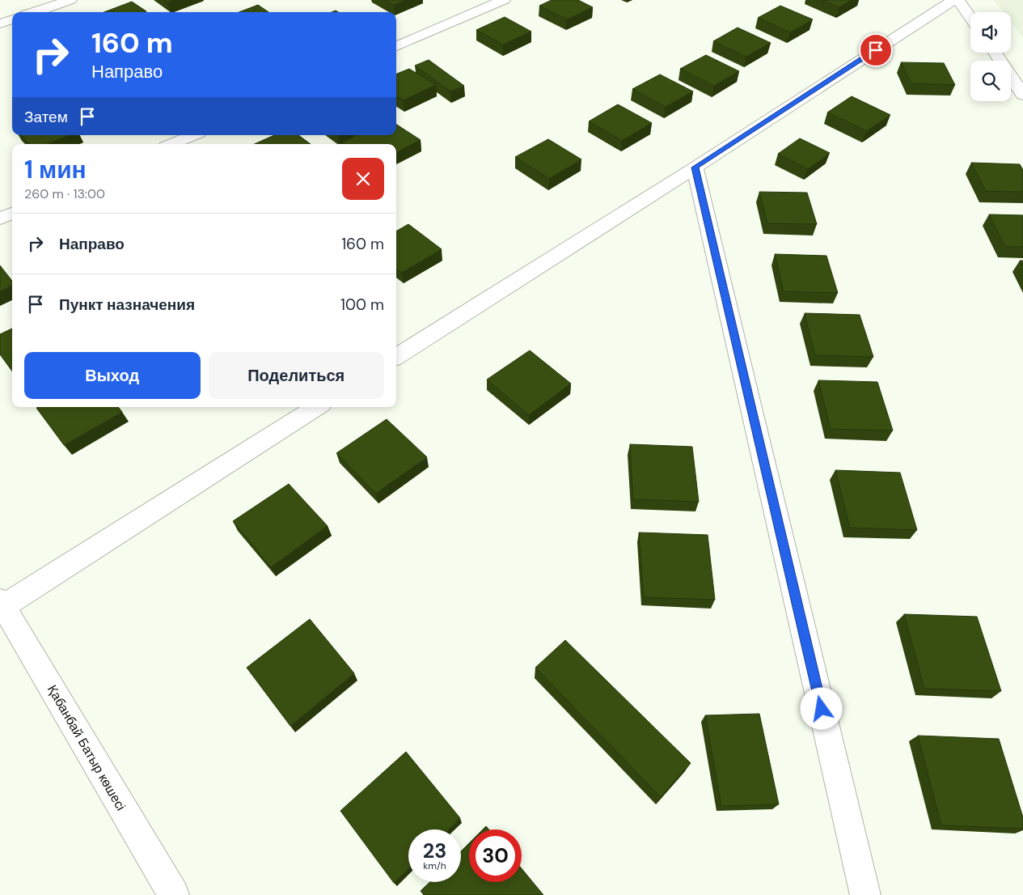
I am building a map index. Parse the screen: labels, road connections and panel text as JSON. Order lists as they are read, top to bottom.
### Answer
{
  "streets": {
    "street": ["Қабанбай Батыр көшесі"]
  },
  "page": {
    "turn": ["160 m", "Направо"],
    "then": "Затем",
    "heading": ["1 мин", "260 m · 13:00"],
    "list": [
      {
        "name": "Направо",
        "value": "160 m"
      },
      {
        "name": "Пункт назначения",
        "value": "100 m"
      }
    ],
    "buttons": ["Выход", "Поделиться"],
    "speed": "23 km/h",
    "limit": "30"
  }
}
